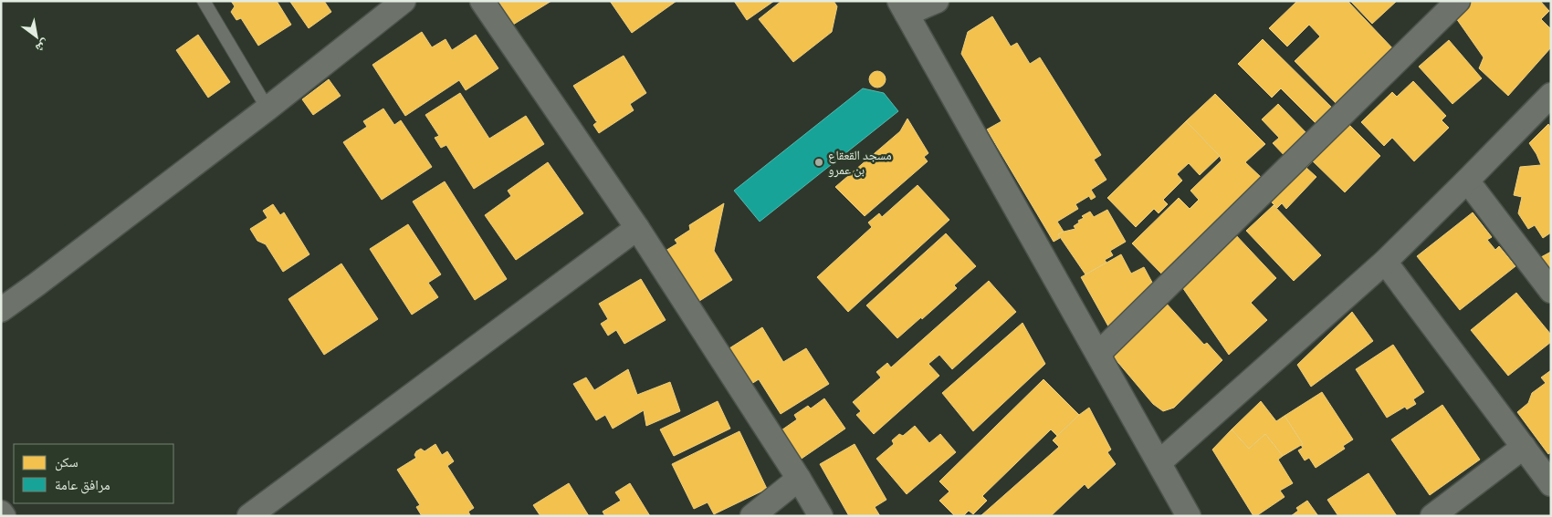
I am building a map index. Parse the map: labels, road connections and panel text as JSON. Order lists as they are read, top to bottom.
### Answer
{
  "places": ["مسجد القعقاع بن عمرو"],
  "legend": ["سكن", "مرافق عامة"],
  "north": "bottom right"
}
